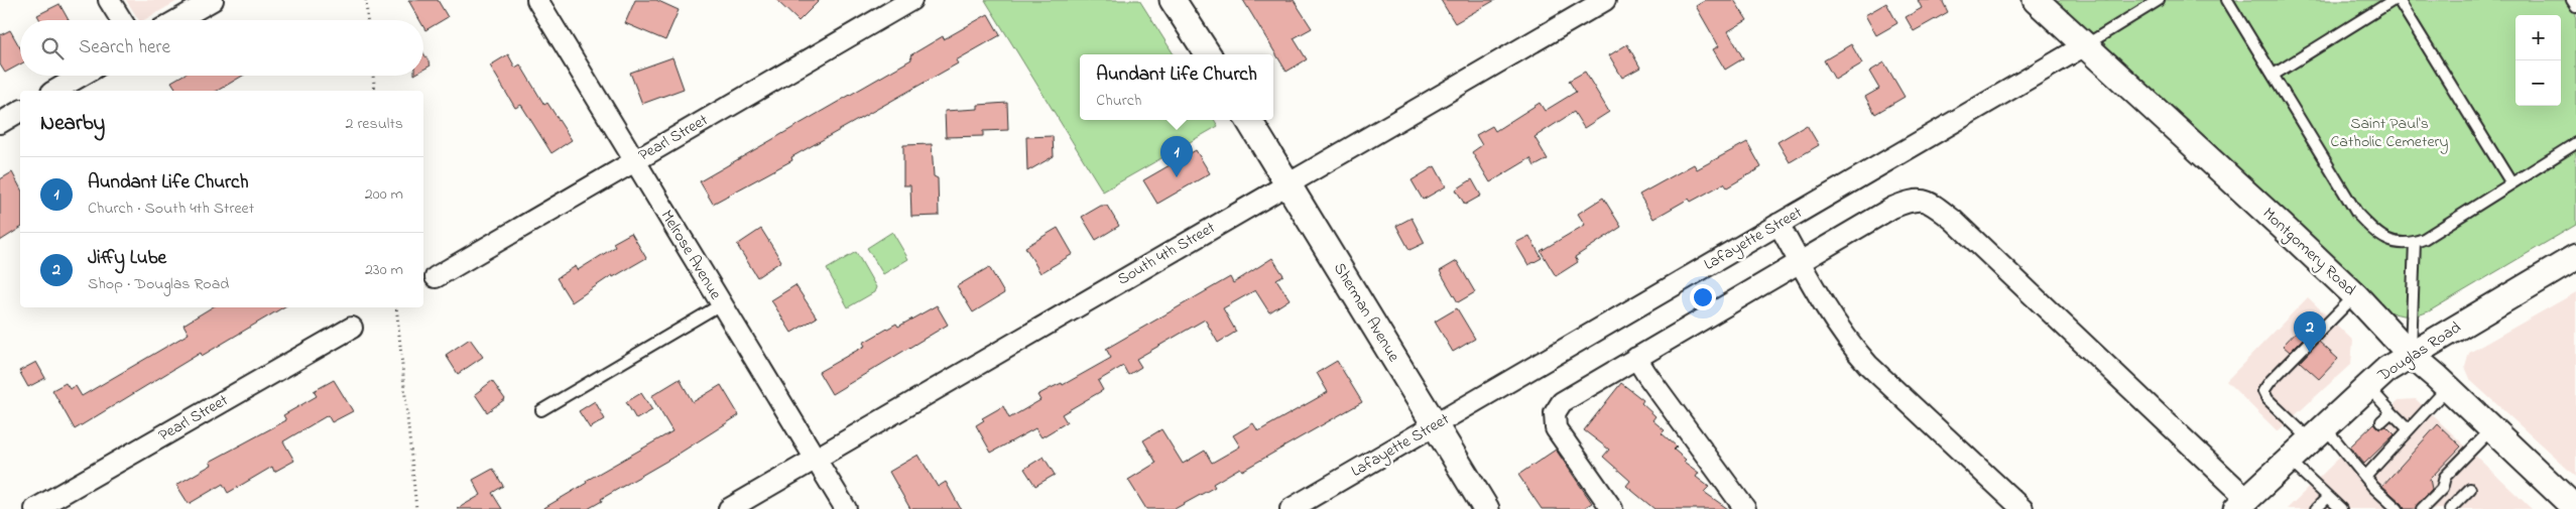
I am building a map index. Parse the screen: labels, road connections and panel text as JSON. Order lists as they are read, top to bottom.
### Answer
{
  "streets": {
    "street": [
      "Pearl Street",
      "Lafayette Street",
      "Montgomery Road",
      "South 4th Street",
      "Melrose Avenue",
      "Sherman Avenue",
      "Douglas Road"
    ]
  },
  "crossings": [
    ["Pearl Street", "Melrose Avenue"],
    ["Lafayette Street", "Montgomery Road"],
    ["Lafayette Street", "Sherman Avenue"],
    ["Montgomery Road", "Douglas Road"],
    ["South 4th Street", "Melrose Avenue"],
    ["South 4th Street", "Sherman Avenue"]
  ],
  "parks": ["Saint Paul's Catholic Cemetery"],
  "page": {
    "map_buttons": ["+", "−"],
    "search": "Search here",
    "popup": ["Aundant Life Church", "Church"],
    "heading": ["Nearby", "2 results"],
    "pins": ["1", "2"],
    "list": [
      {
        "mark": "1",
        "name": "Aundant Life Church",
        "note": "Church · South 4th Street",
        "value": "200 m"
      },
      {
        "mark": "2",
        "name": "Jiffy Lube",
        "note": "Shop · Douglas Road",
        "value": "230 m"
      }
    ]
  }
}
